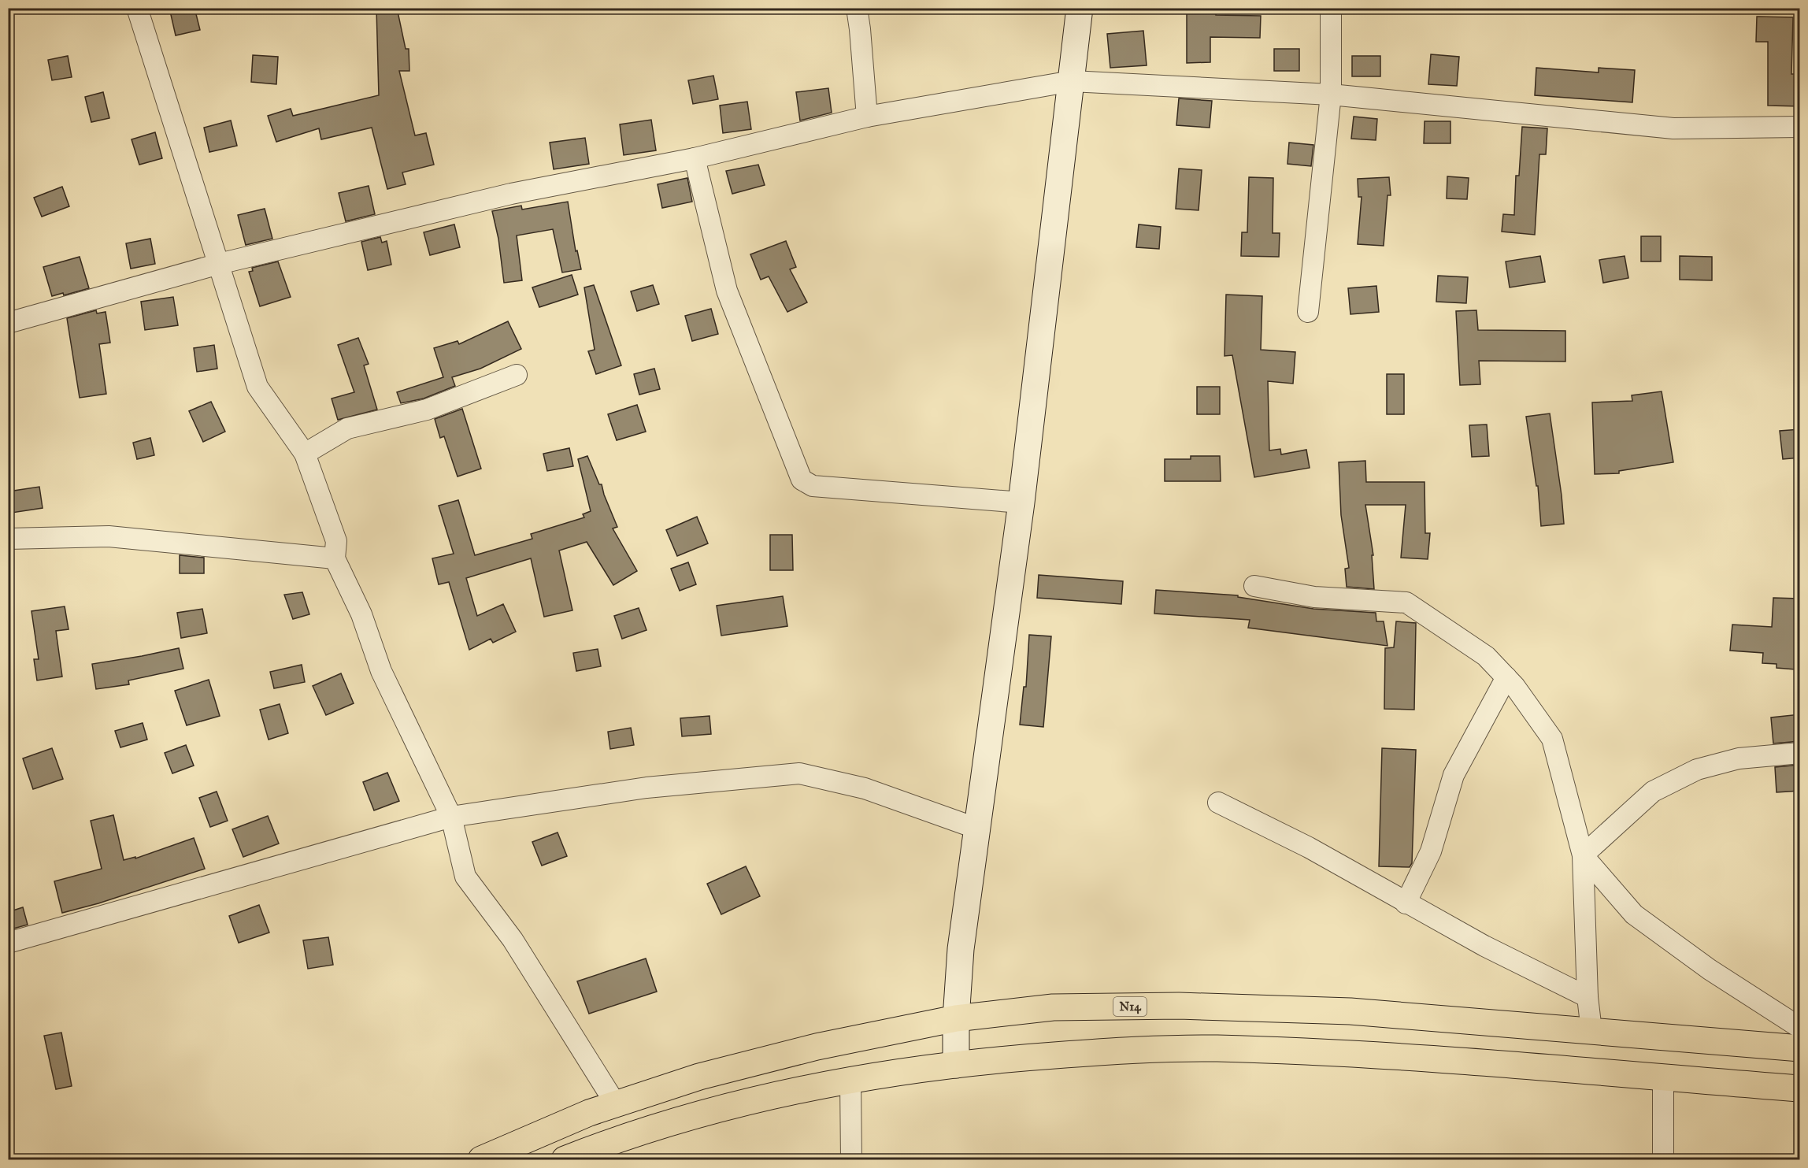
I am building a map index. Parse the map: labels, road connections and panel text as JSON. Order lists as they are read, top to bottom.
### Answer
{
  "streets": {
    "main road": ["N14"]
  }
}
